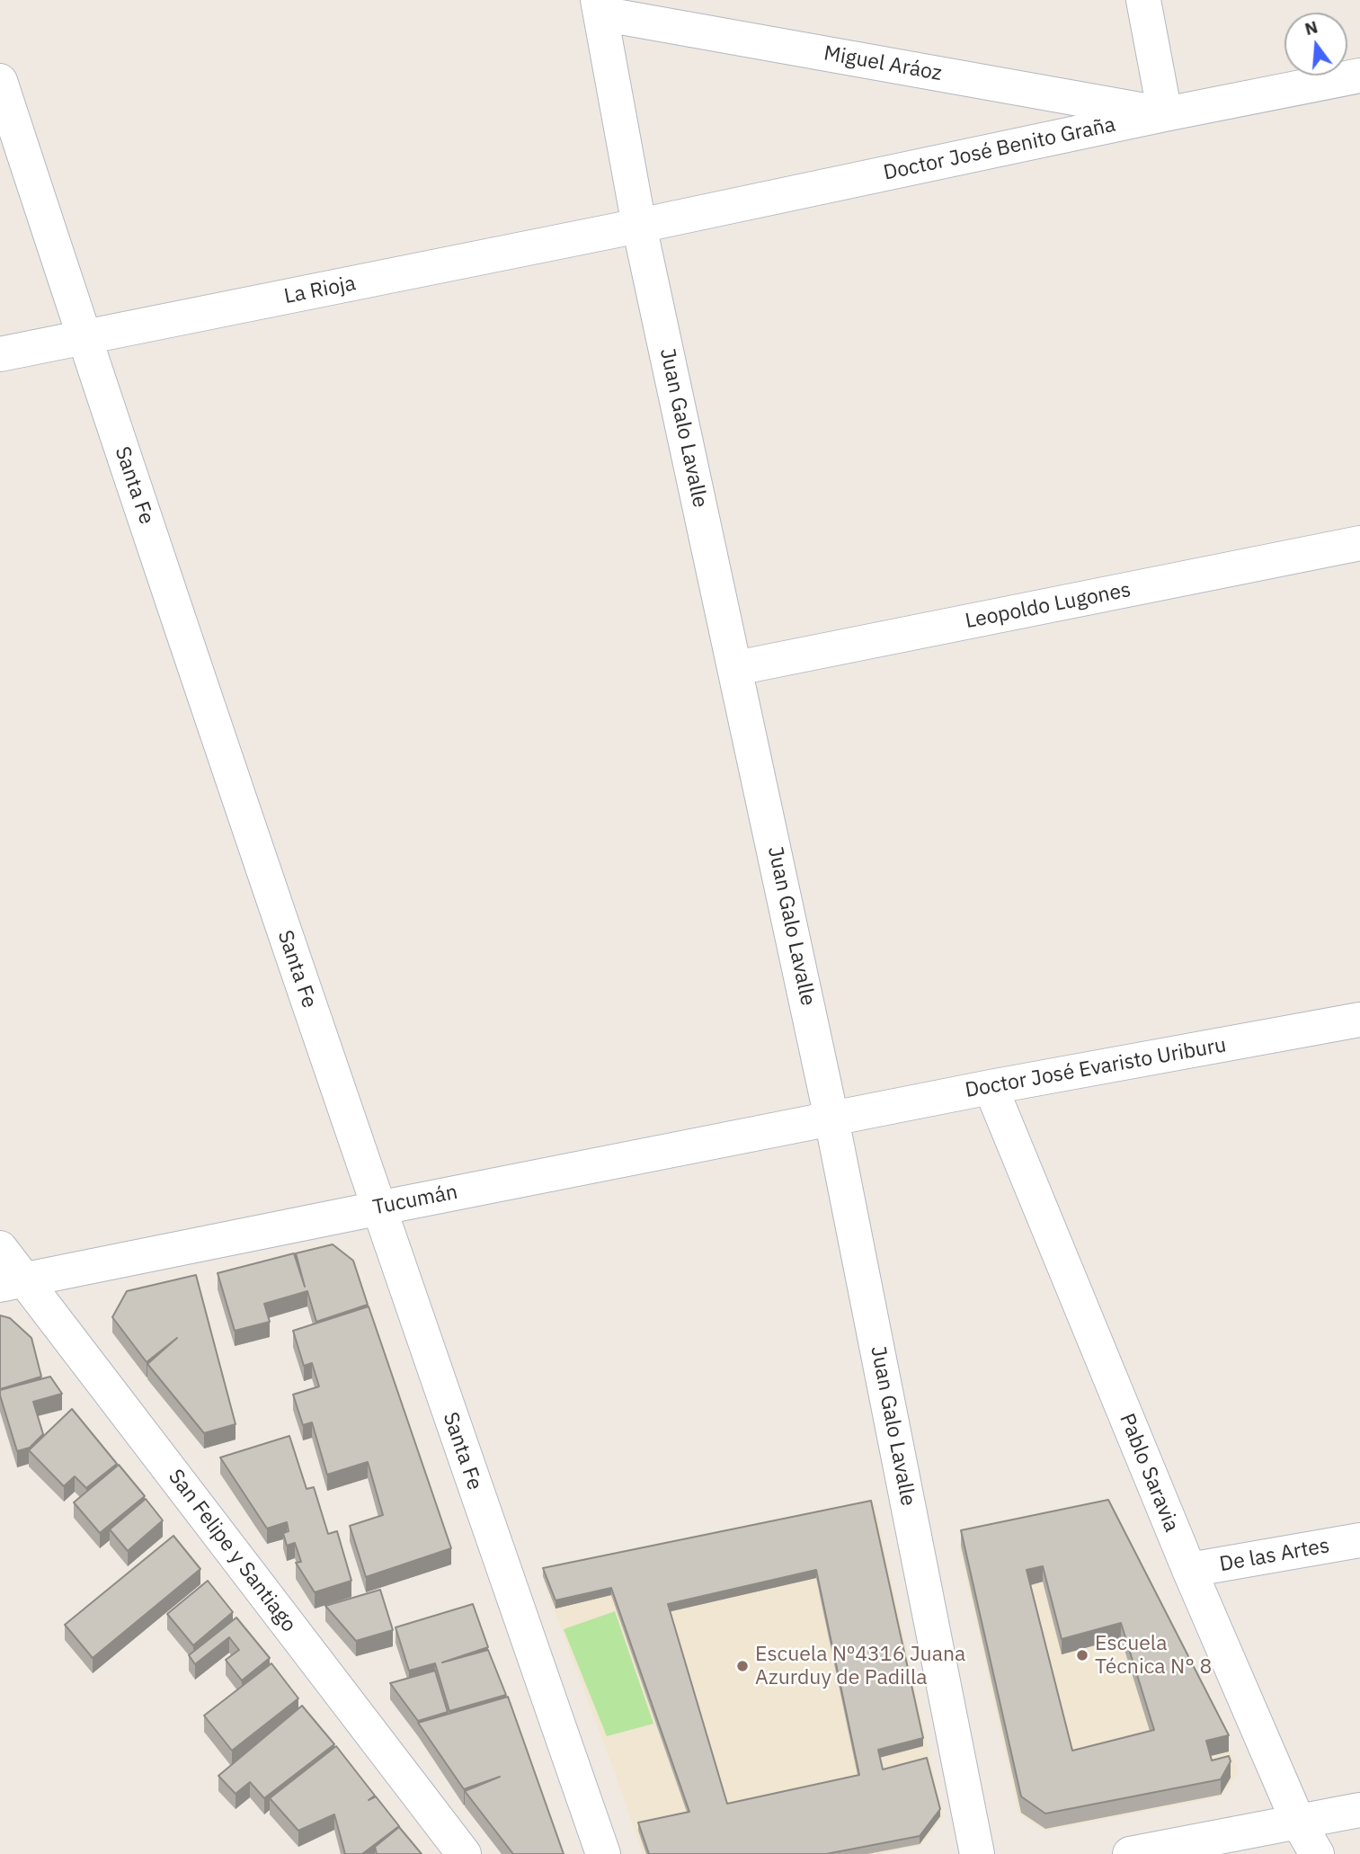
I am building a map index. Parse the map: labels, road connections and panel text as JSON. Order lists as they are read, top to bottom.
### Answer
{
  "streets": {
    "street": [
      "Miguel Aráoz",
      "Doctor José Benito Graña",
      "La Rioja",
      "Juan Galo Lavalle",
      "Santa Fe",
      "Leopoldo Lugones",
      "Doctor José Evaristo Uriburu",
      "Tucumán",
      "Pablo Saravia",
      "San Felipe y Santiago",
      "De las Artes"
    ]
  },
  "crossings": [
    ["Miguel Aráoz", "Doctor José Benito Graña"],
    ["Miguel Aráoz", "Juan Galo Lavalle"],
    ["Doctor José Benito Graña", "La Rioja"],
    ["Doctor José Benito Graña", "Juan Galo Lavalle"],
    ["La Rioja", "Juan Galo Lavalle"],
    ["La Rioja", "Santa Fe"],
    ["Juan Galo Lavalle", "Leopoldo Lugones"],
    ["Juan Galo Lavalle", "Doctor José Evaristo Uriburu"],
    ["Juan Galo Lavalle", "Tucumán"],
    ["Santa Fe", "Tucumán"],
    ["Doctor José Evaristo Uriburu", "Tucumán"],
    ["Doctor José Evaristo Uriburu", "Pablo Saravia"],
    ["Tucumán", "San Felipe y Santiago"],
    ["Pablo Saravia", "De las Artes"]
  ],
  "places": ["Escuela Técnica N° 8", "Escuela Nº4316 Juana Azurduy de Padilla"],
  "north": "top"
}
